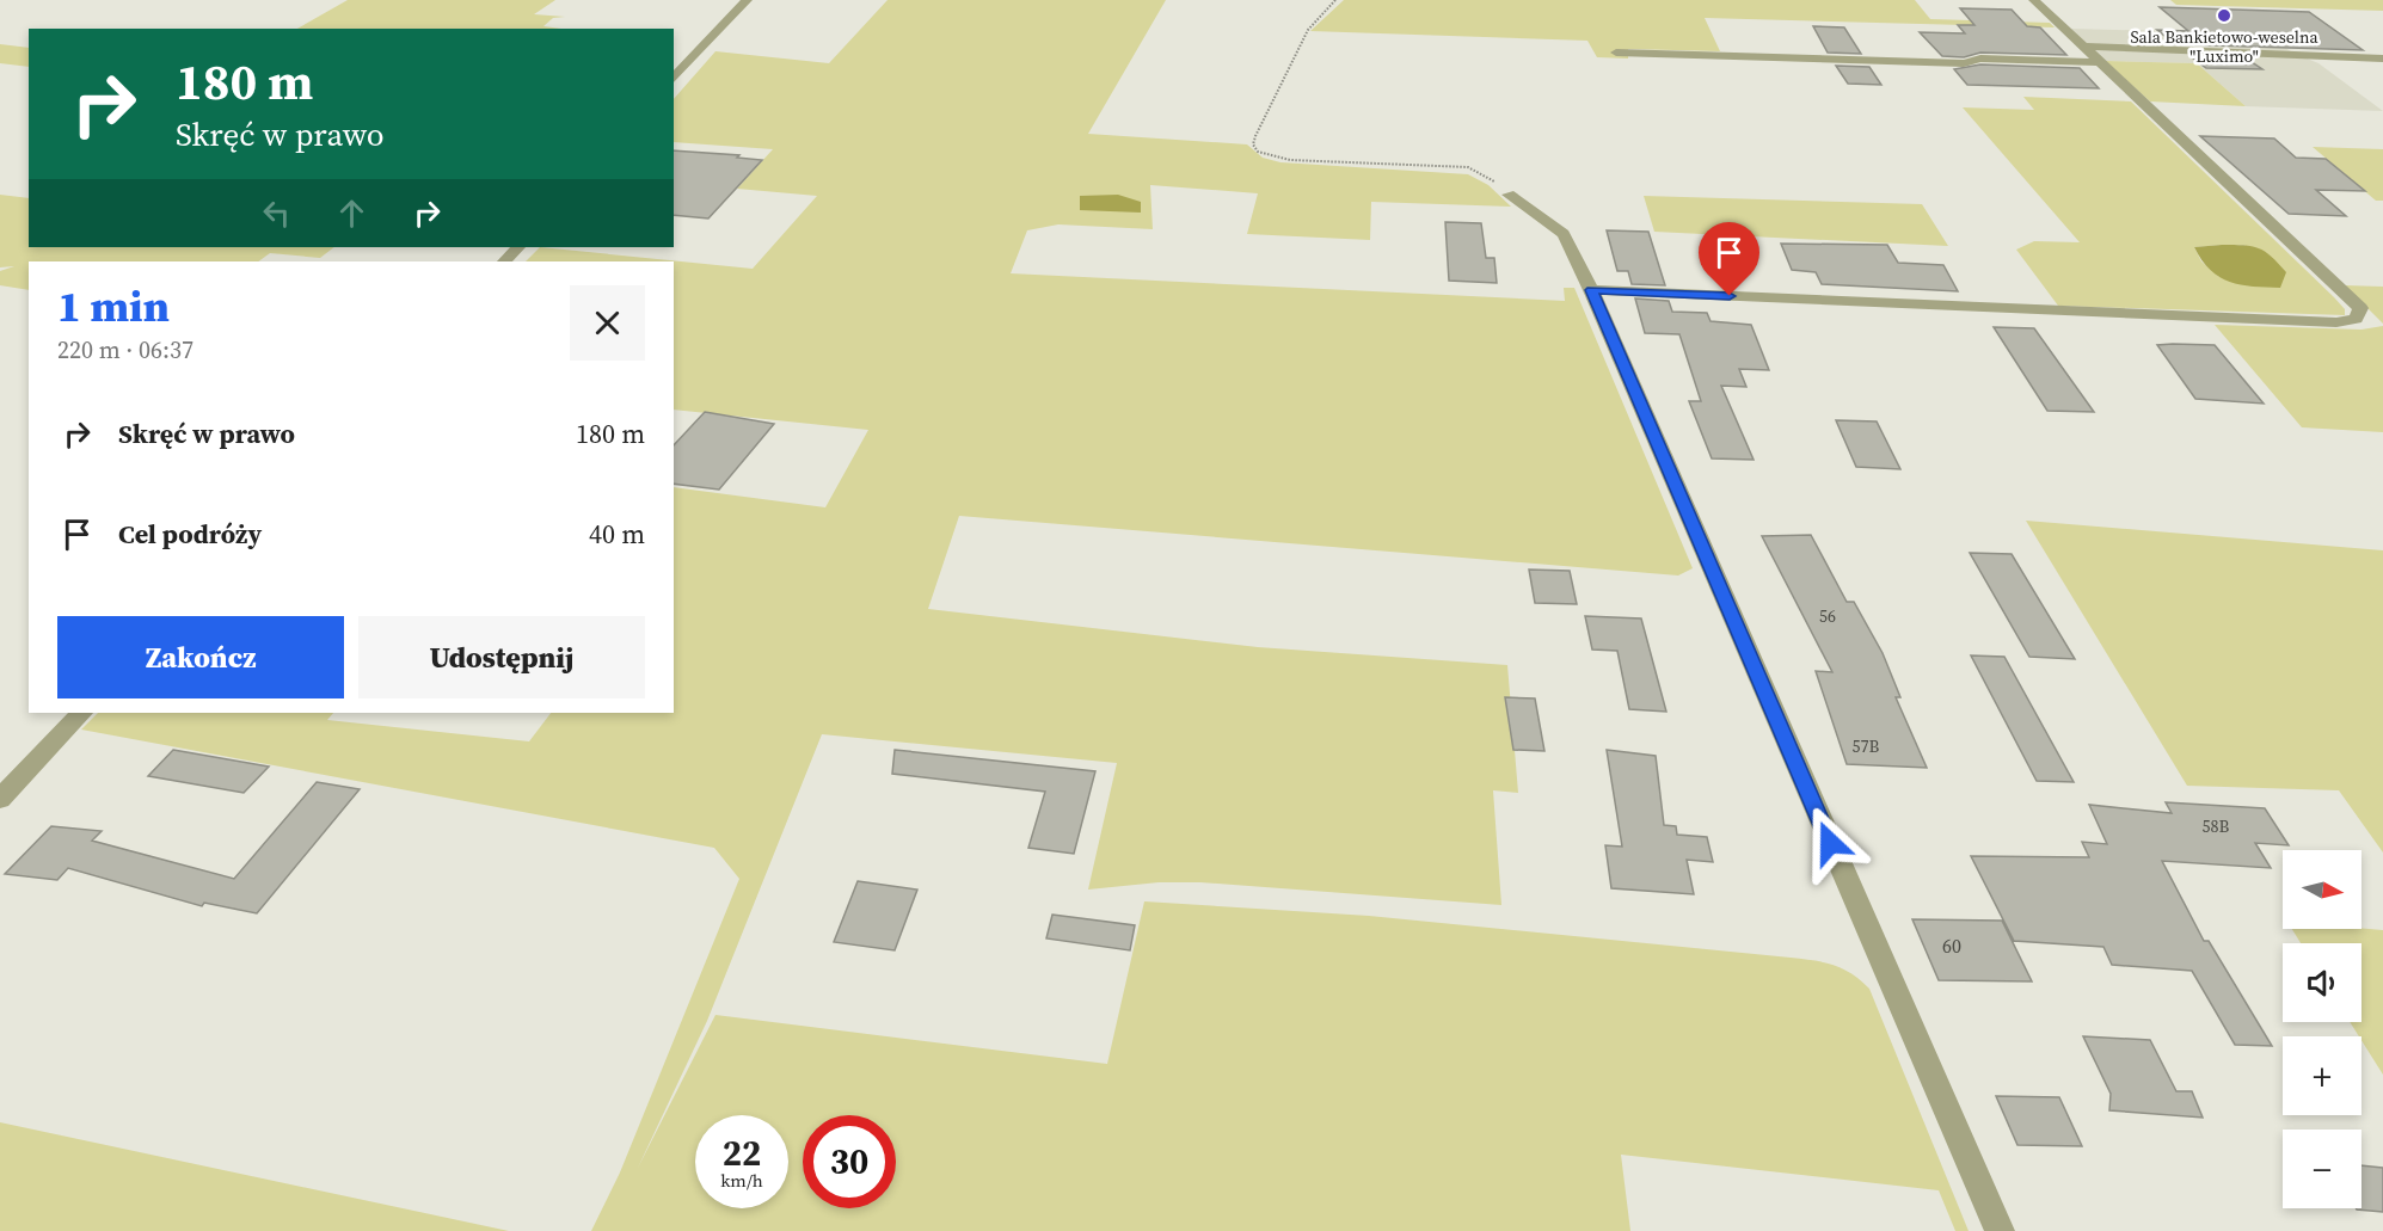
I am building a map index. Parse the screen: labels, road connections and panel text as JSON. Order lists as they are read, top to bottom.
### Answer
{
  "places": ["Sala Bankietowo-weselna \"Luximo\""],
  "house_numbers": [
    "56",
    "57B",
    "58B",
    "60"
  ],
  "north": "right",
  "page": {
    "turn": ["180 m", "Skręć w prawo"],
    "heading": ["1 min", "220 m · 06:37"],
    "list": [
      {
        "name": "Skręć w prawo",
        "value": "180 m"
      },
      {
        "name": "Cel podróży",
        "value": "40 m"
      }
    ],
    "buttons": ["Zakończ", "Udostępnij"],
    "map_buttons": ["+", "−"],
    "speed": "22 km/h",
    "limit": "30"
  }
}
